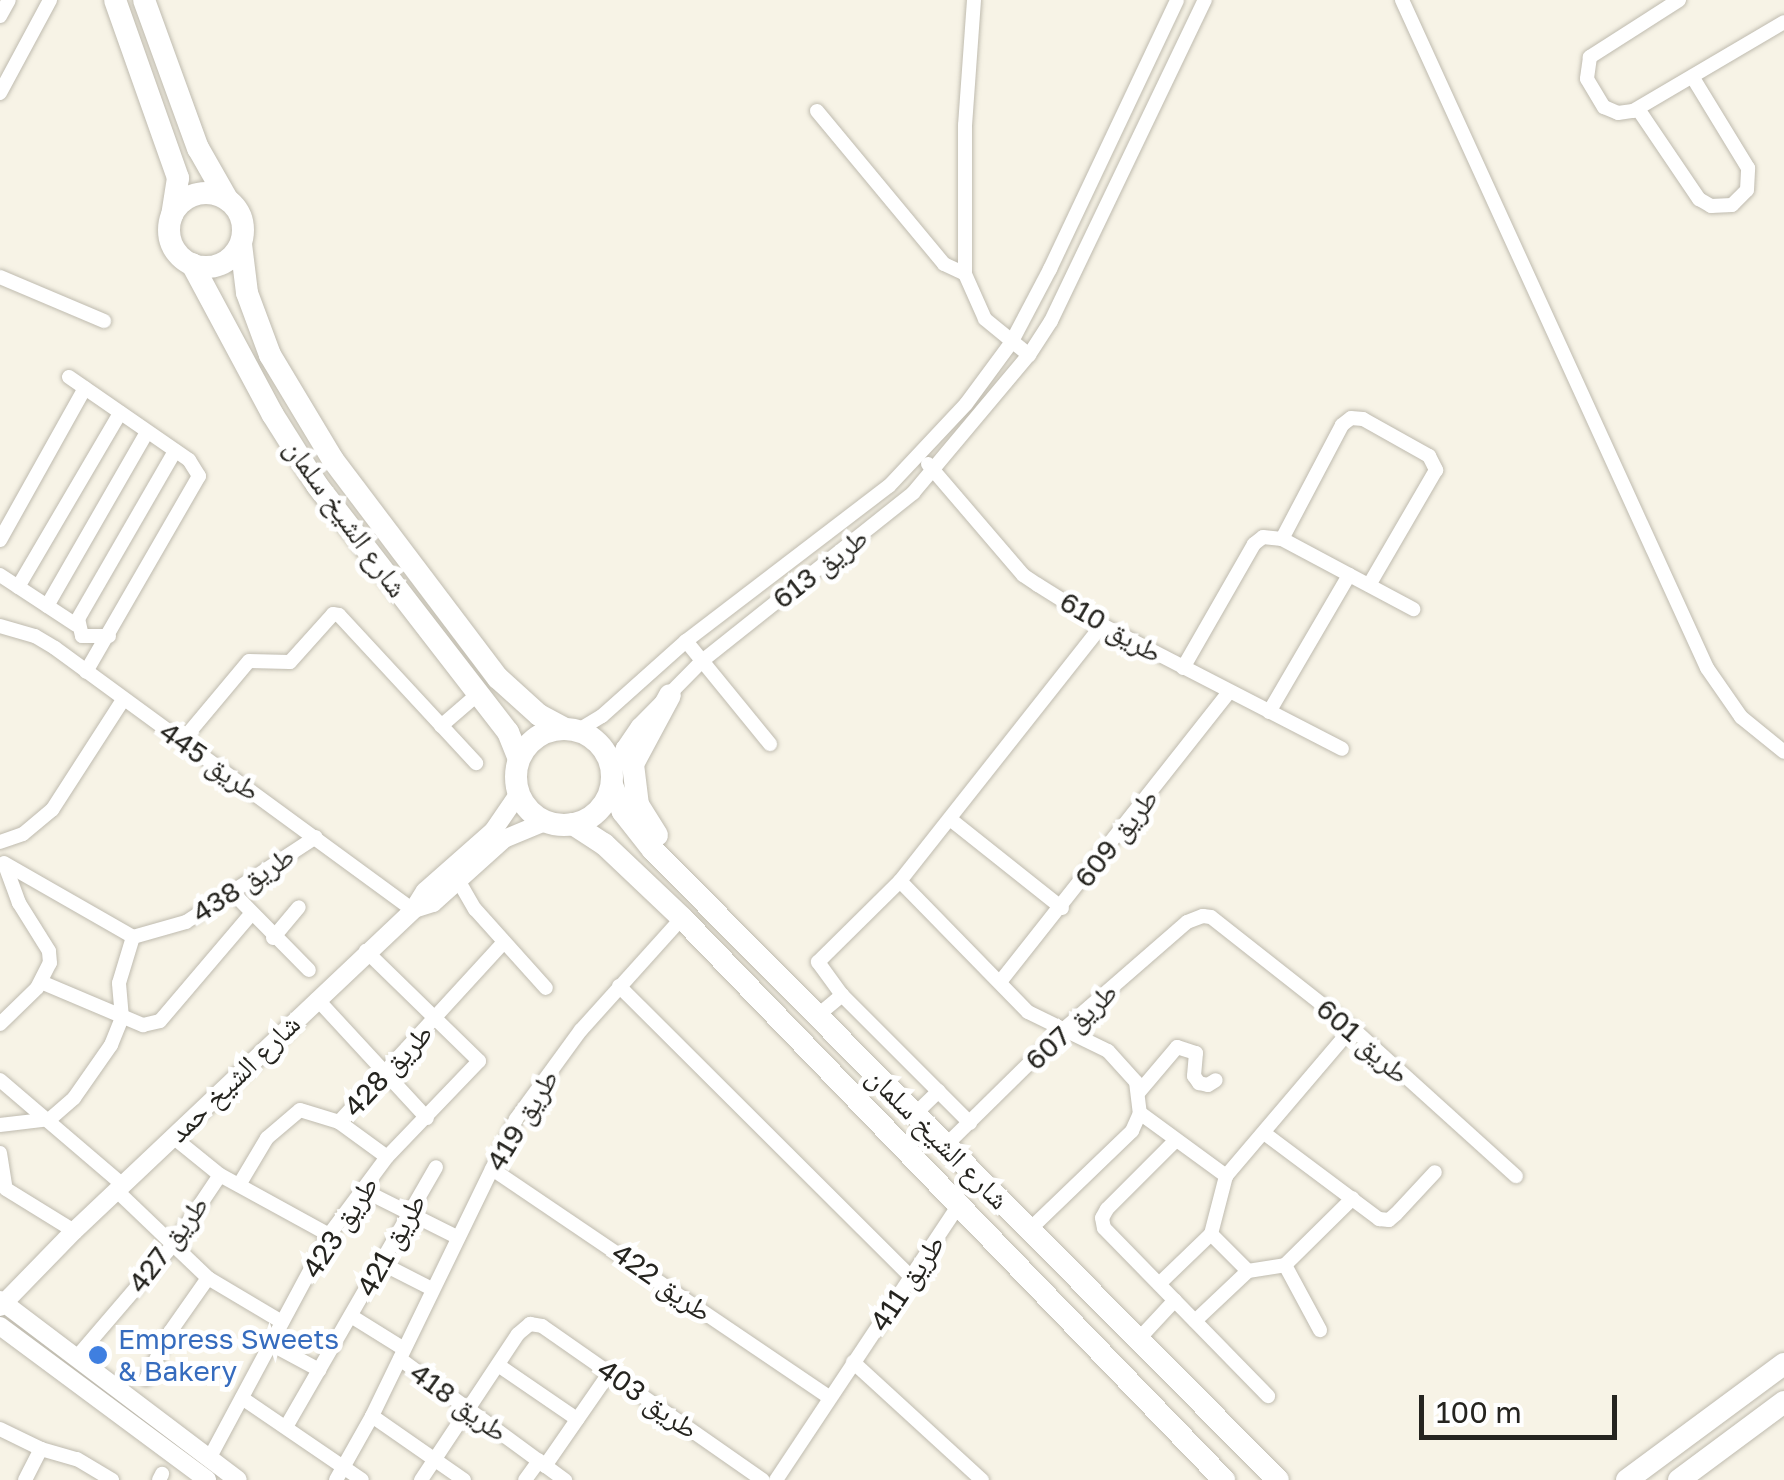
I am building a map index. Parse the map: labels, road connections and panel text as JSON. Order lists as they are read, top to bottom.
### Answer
{
  "streets": {
    "main road": ["شارع الشيخ سلمان"],
    "street": [
      "طريق 613",
      "طريق 610",
      "طريق 445",
      "طريق 609",
      "طريق 438",
      "طريق 607",
      "طريق 601",
      "طريق 428",
      "شارع الشيخ حمد",
      "طريق 419",
      "طريق 423",
      "طريق 427",
      "طريق 421",
      "طريق 422",
      "طريق 411",
      "طريق 403",
      "طريق 418"
    ]
  },
  "crossings": [
    ["شارع الشيخ سلمان", "طريق 613"],
    ["شارع الشيخ سلمان", "طريق 607"],
    ["شارع الشيخ سلمان", "شارع الشيخ حمد"],
    ["شارع الشيخ سلمان", "طريق 419"],
    ["شارع الشيخ سلمان", "طريق 411"],
    ["طريق 613", "طريق 610"],
    ["طريق 613", "شارع الشيخ حمد"],
    ["طريق 610", "طريق 609"],
    ["طريق 445", "طريق 438"],
    ["طريق 445", "شارع الشيخ حمد"],
    ["طريق 607", "طريق 601"],
    ["طريق 428", "شارع الشيخ حمد"],
    ["طريق 428", "طريق 423"],
    ["طريق 428", "طريق 427"],
    ["طريق 419", "طريق 422"],
    ["طريق 419", "طريق 418"],
    ["طريق 423", "طريق 427"],
    ["طريق 422", "طريق 411"]
  ],
  "places": ["Empress Sweets & Bakery"],
  "scale_bar": "100 m"
}
